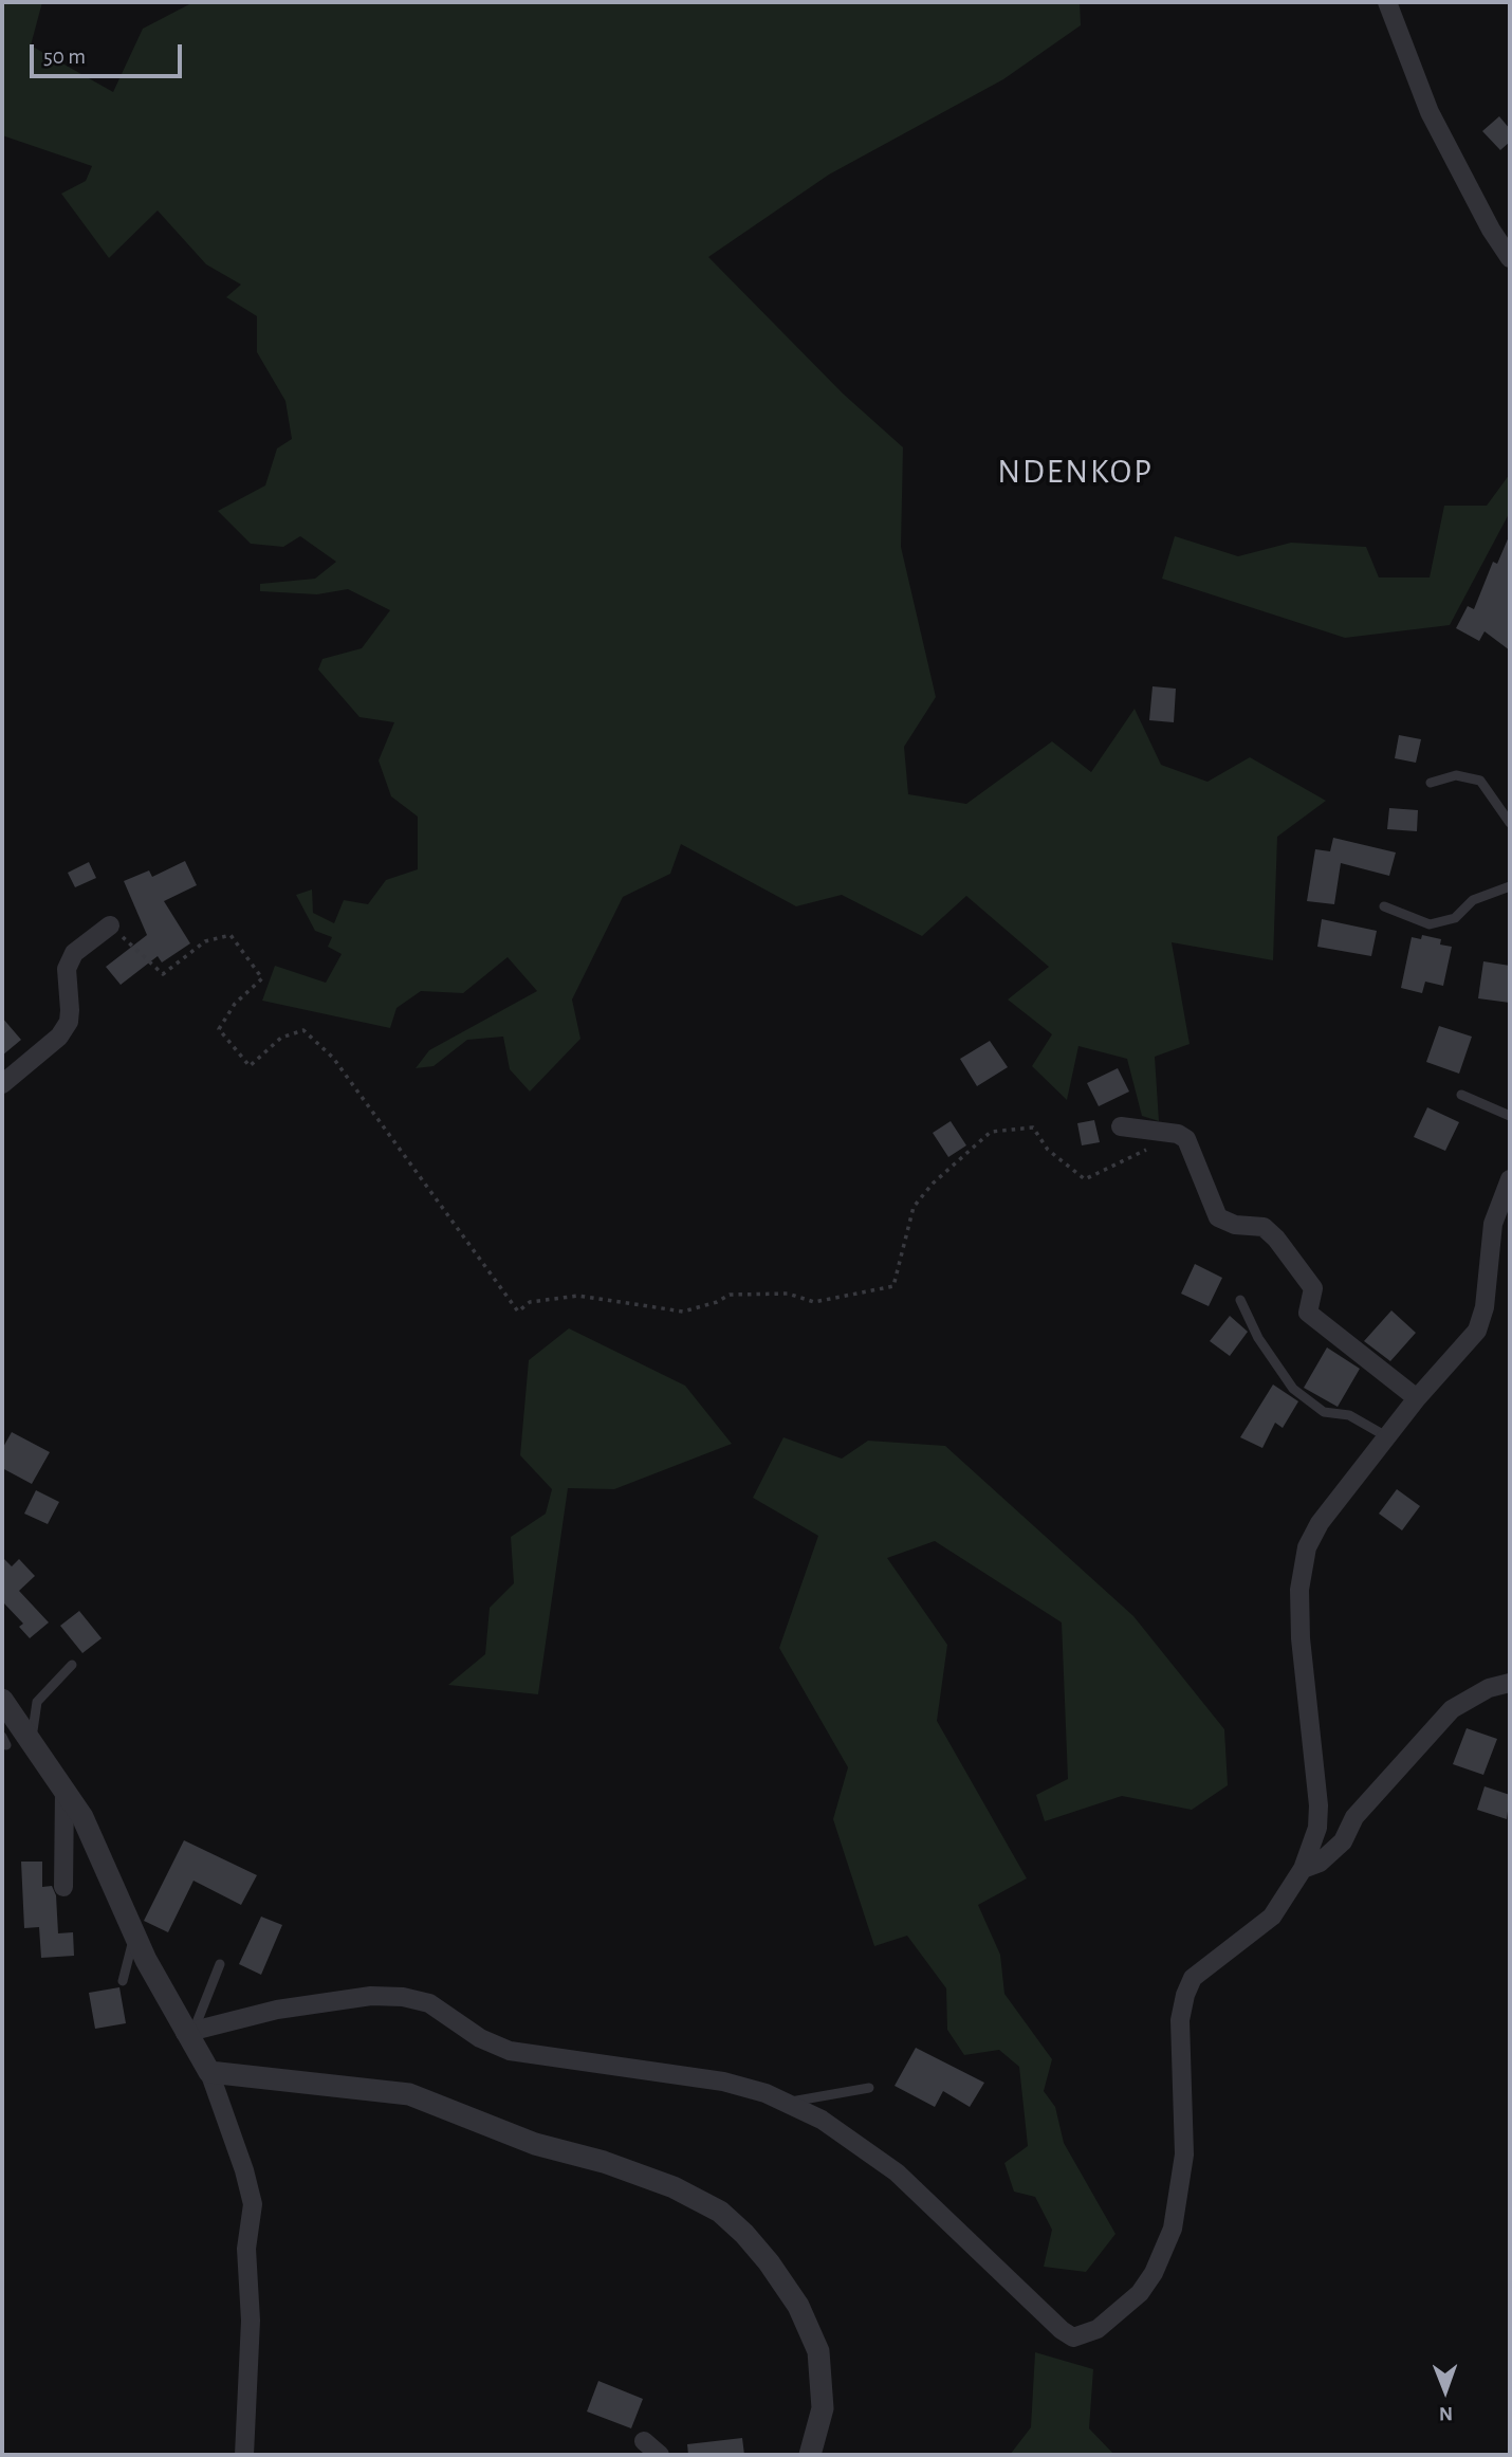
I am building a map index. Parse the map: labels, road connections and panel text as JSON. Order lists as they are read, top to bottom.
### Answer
{
  "districts": ["NDENKOP"],
  "scale_bar": "50 m",
  "north": "bottom"
}
